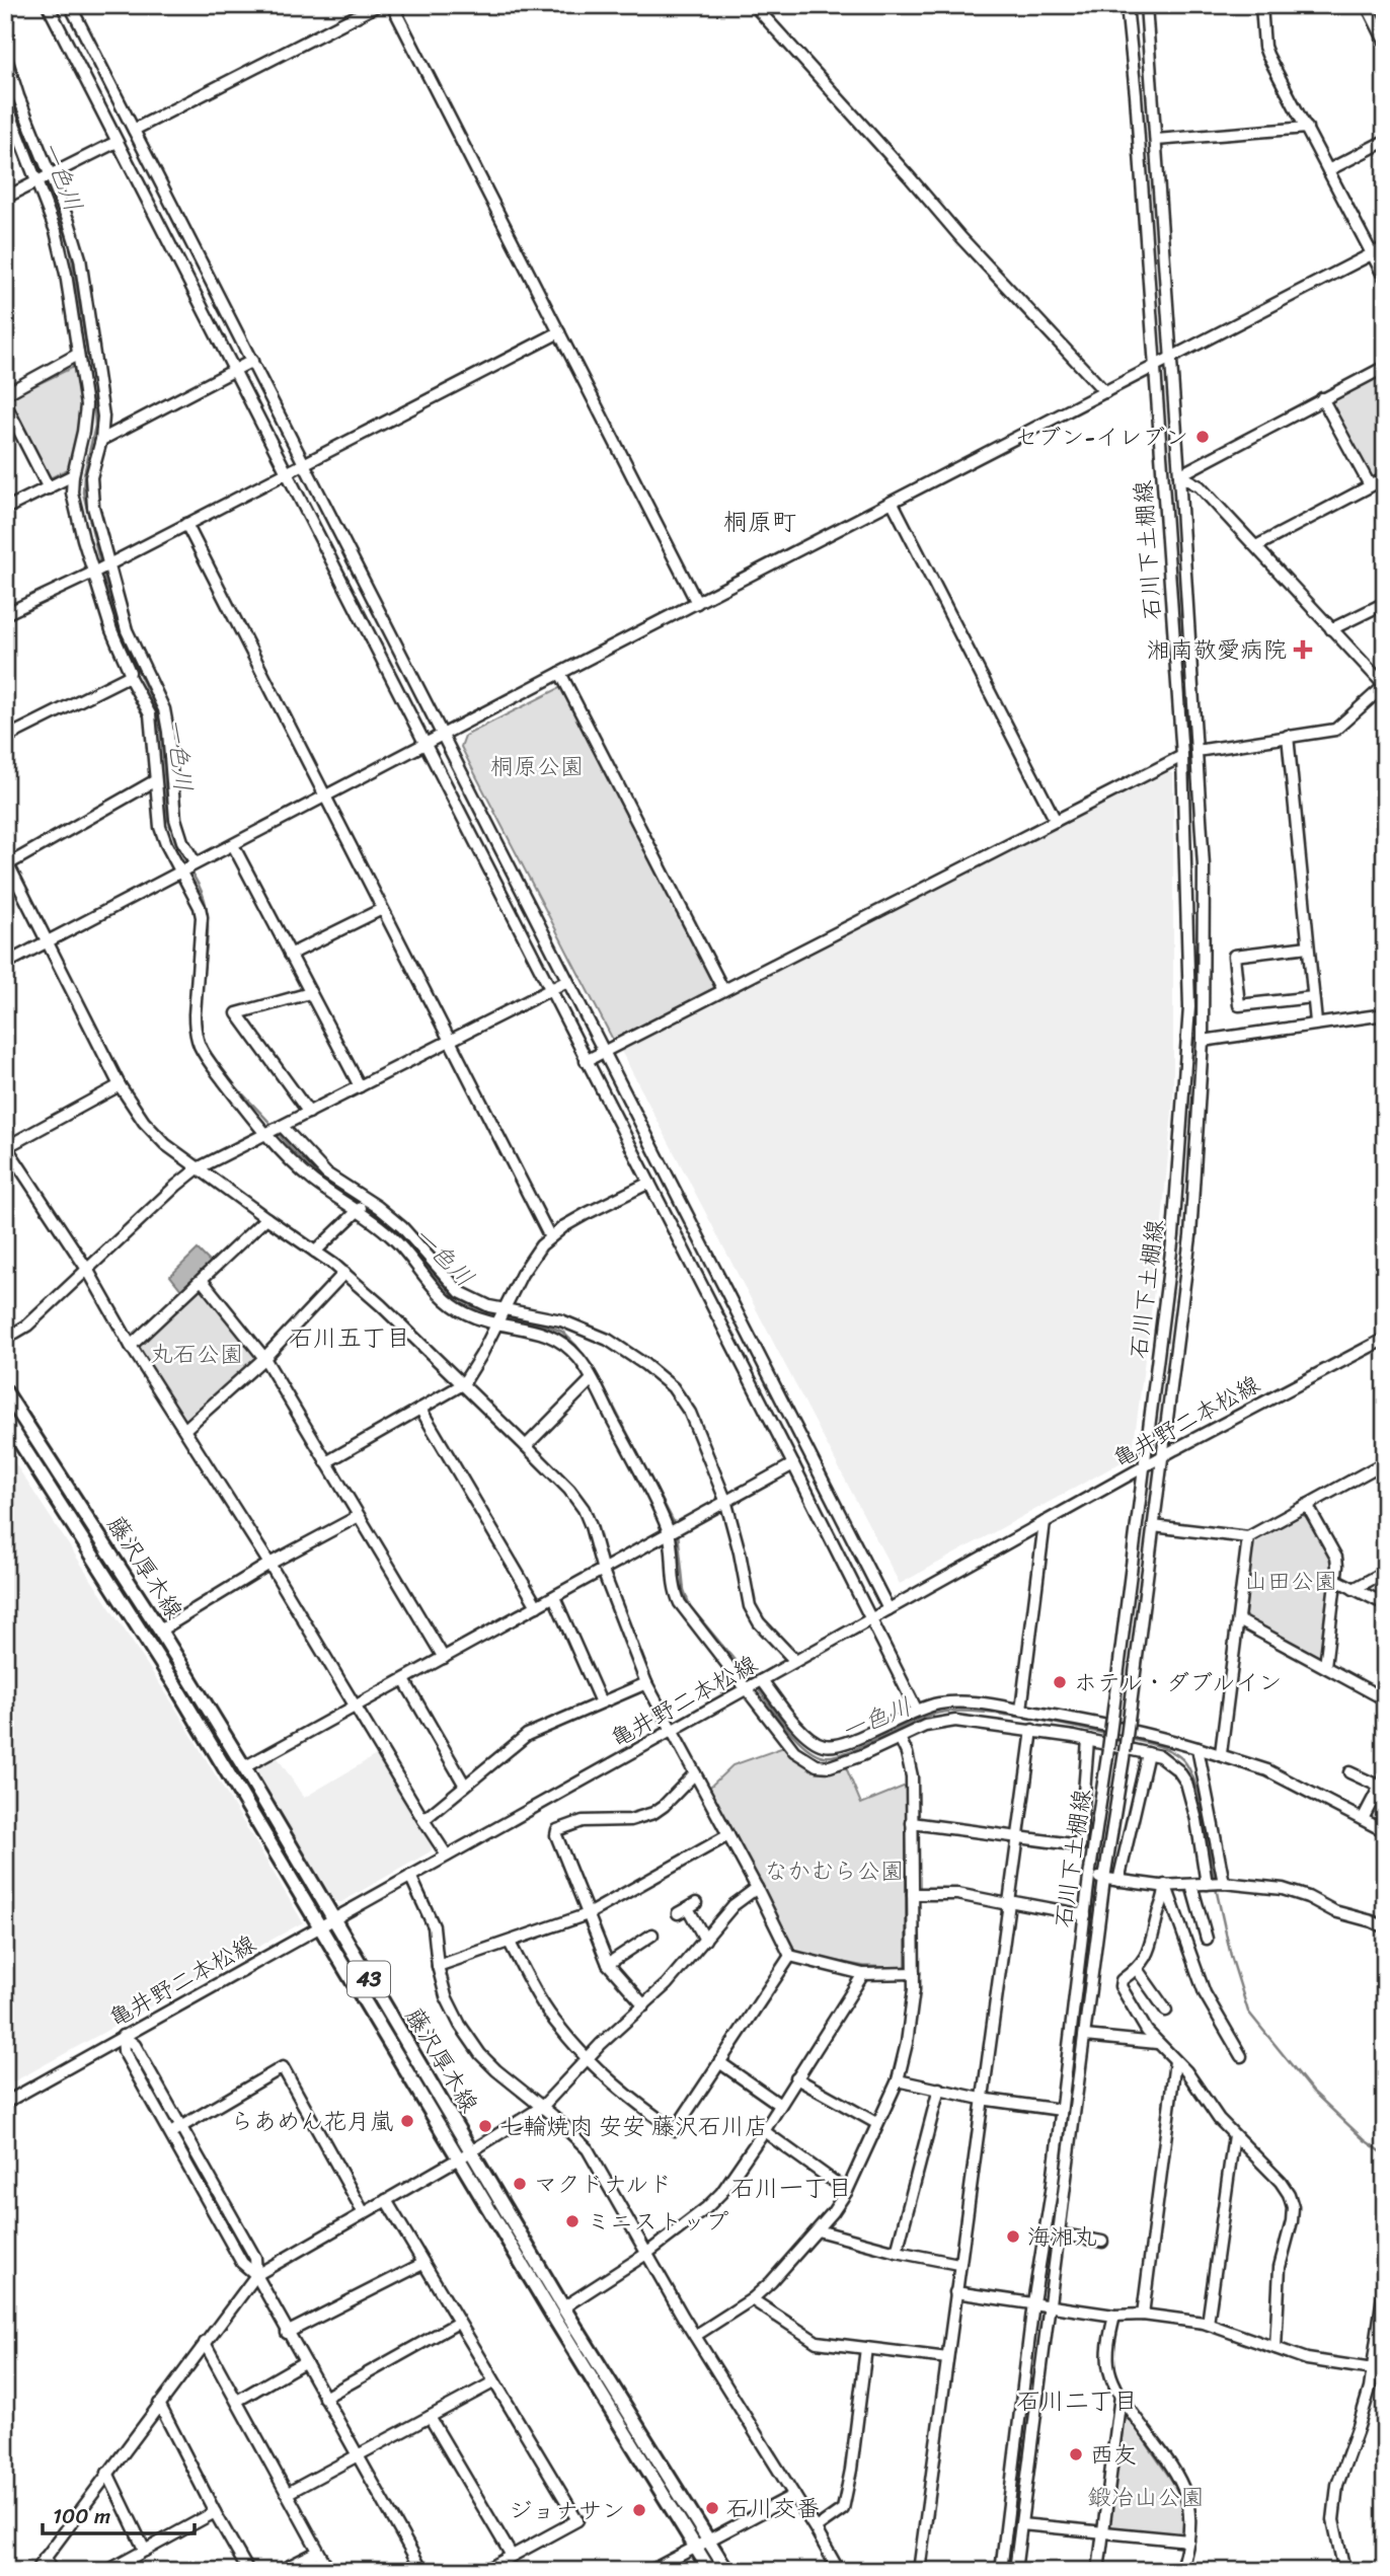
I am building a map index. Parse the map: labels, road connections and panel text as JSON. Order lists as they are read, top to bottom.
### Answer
{
  "streets": {
    "main road": ["藤沢厚木線", "43"],
    "street": ["石川下土棚線", "亀井野二本松線"]
  },
  "crossings": [
    ["石川下土棚線", "亀井野二本松線"],
    ["亀井野二本松線", "藤沢厚木線"]
  ],
  "districts": [
    "桐原町",
    "石川五丁目",
    "石川一丁目",
    "石川二丁目"
  ],
  "water": ["一色川"],
  "parks": [
    "桐原公園",
    "丸石公園",
    "山田公園",
    "なかむら公園",
    "鍛冶山公園"
  ],
  "places": {
    "other": [
      "セブン-イレブン",
      "ホテル・ダブルイン",
      "らあめん花月嵐",
      "七輪焼肉 安安 藤沢石川店",
      "マクドナルド",
      "ミニストップ",
      "海湘丸",
      "西友",
      "石川交番",
      "ジョナサン"
    ],
    "health": ["湘南敬愛病院"]
  },
  "scale_bar": "100 m"
}
